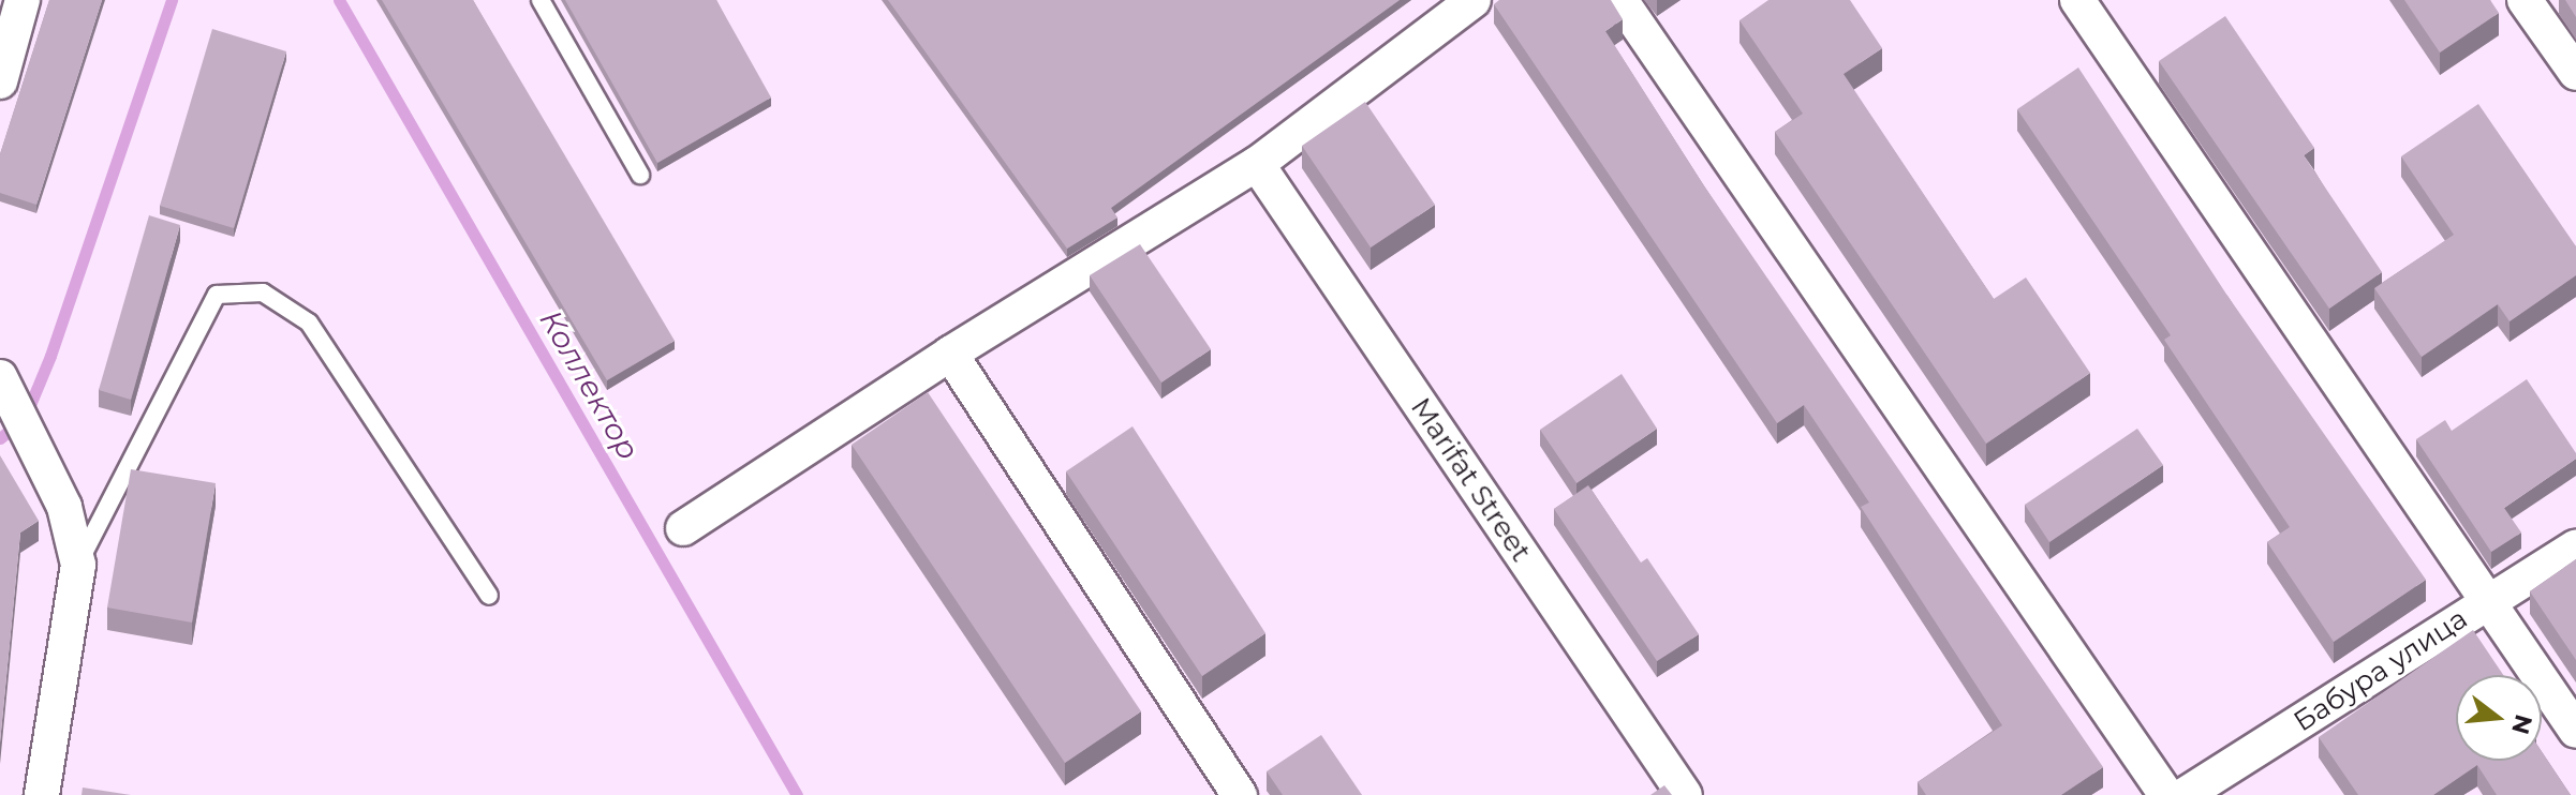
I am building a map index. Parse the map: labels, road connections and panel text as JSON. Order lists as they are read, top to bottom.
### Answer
{
  "streets": {
    "street": ["Marifat Street", "Бабура улица"]
  },
  "water": ["Коллектор"],
  "north": "right"
}
